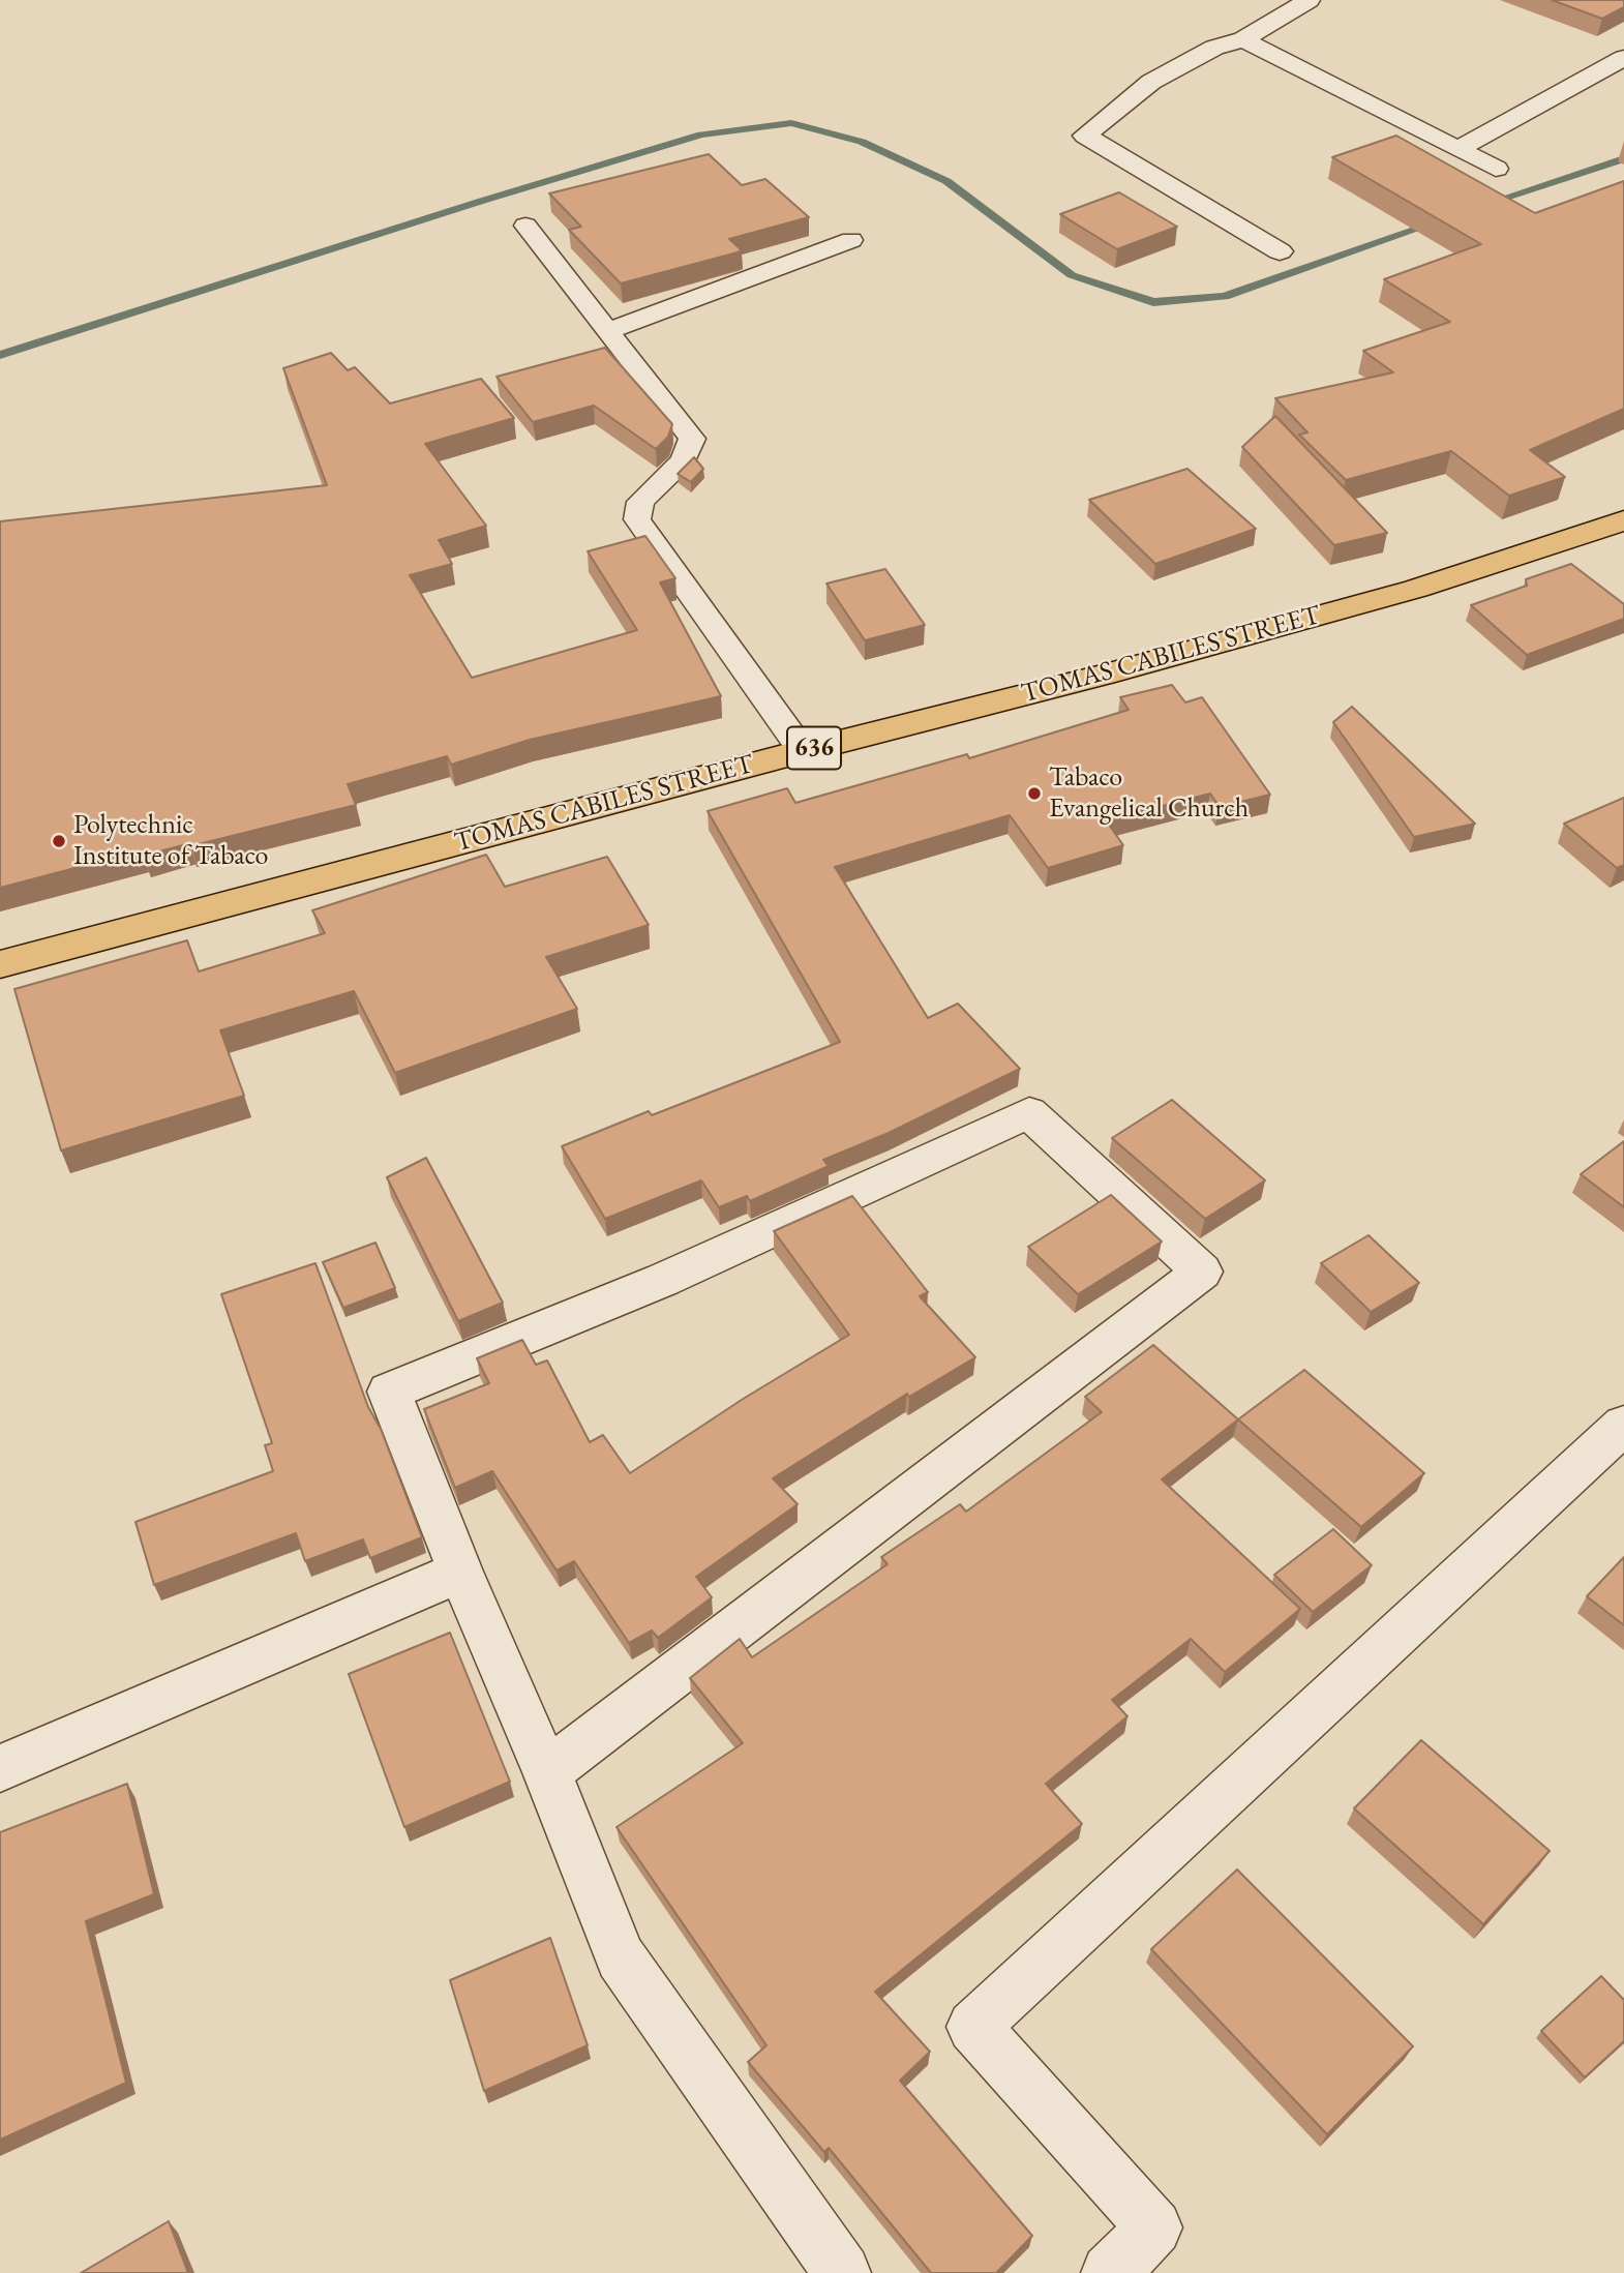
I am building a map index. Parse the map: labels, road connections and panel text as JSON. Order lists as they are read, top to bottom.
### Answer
{
  "streets": {
    "main road": ["TOMAS CABILES STREET", "636"]
  },
  "places": ["Tabaco Evangelical Church", "Polytechnic Institute of Tabaco"]
}
